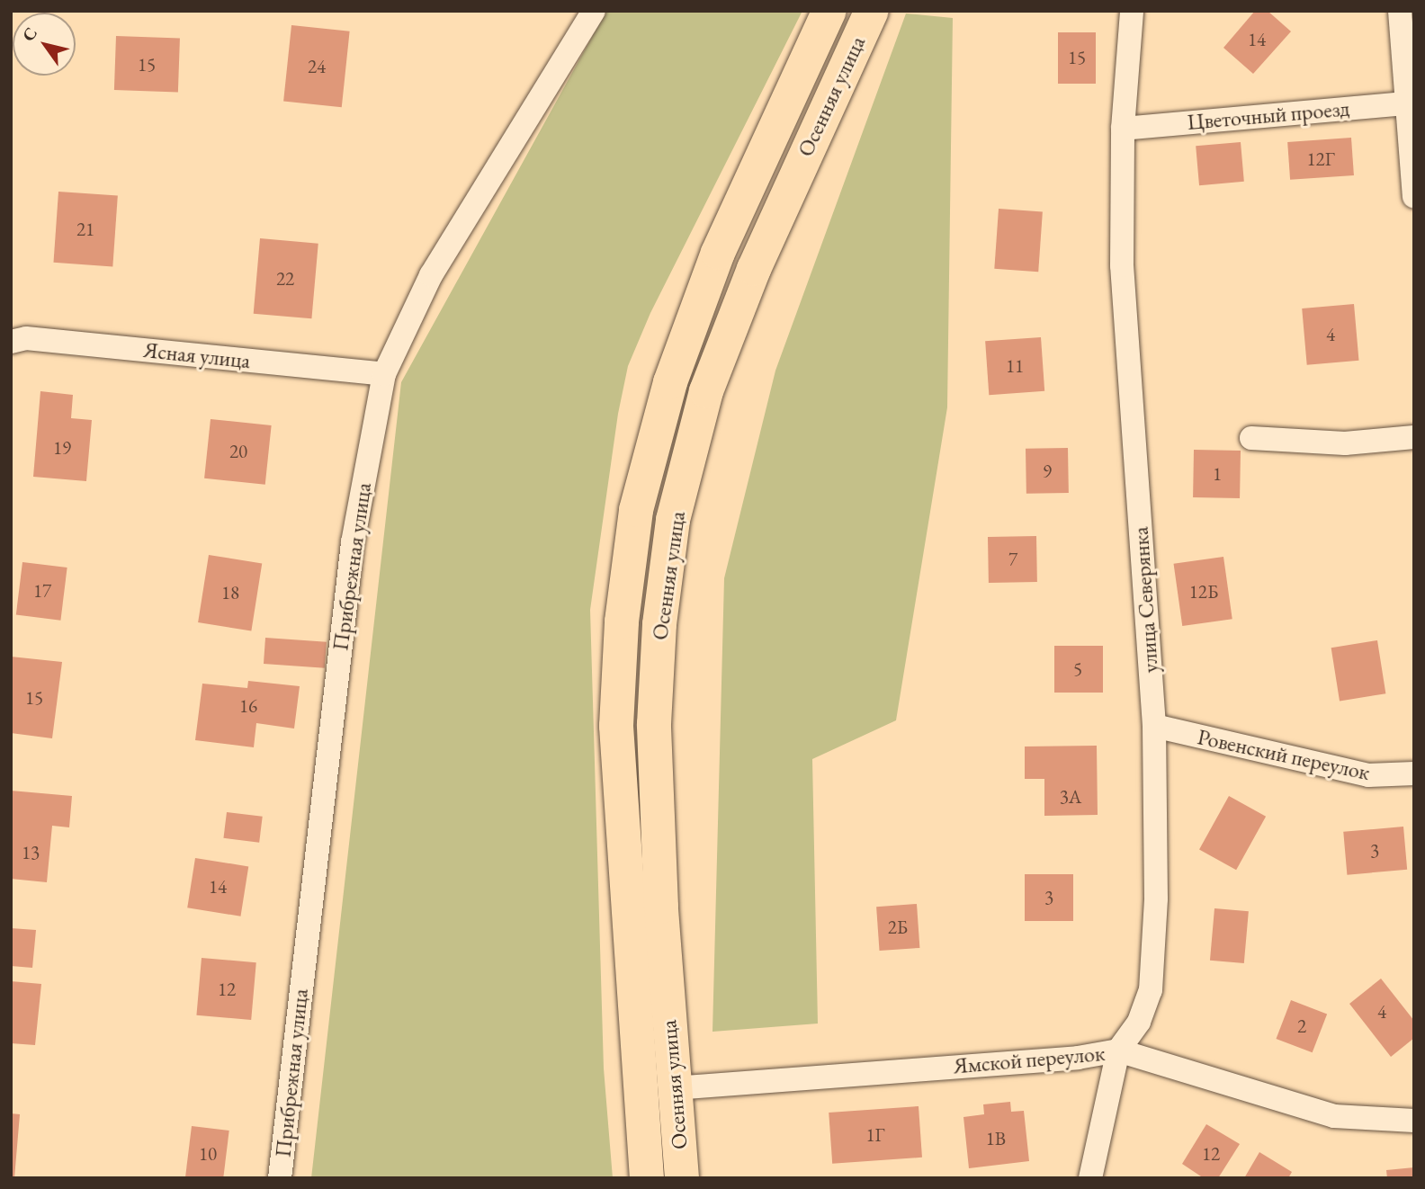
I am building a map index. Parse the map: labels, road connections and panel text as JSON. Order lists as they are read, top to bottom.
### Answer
{
  "streets": {
    "main road": ["Осенняя улица"],
    "street": [
      "Цветочный проезд",
      "Ясная улица",
      "Прибрежная улица",
      "улица Северянка",
      "Ровенский переулок",
      "Ямской переулок"
    ]
  },
  "crossings": [
    ["Осенняя улица", "Ямской переулок"],
    ["Цветочный проезд", "улица Северянка"],
    ["Ясная улица", "Прибрежная улица"],
    ["улица Северянка", "Ровенский переулок"],
    ["улица Северянка", "Ямской переулок"]
  ],
  "house_numbers": [
    "14",
    "15",
    "15",
    "24",
    "12Г",
    "21",
    "22",
    "4",
    "11",
    "19",
    "20",
    "9",
    "1",
    "7",
    "17",
    "12Б",
    "18",
    "5",
    "15",
    "16",
    "3А",
    "3",
    "13",
    "14",
    "3",
    "2Б",
    "12",
    "4",
    "2",
    "1Г",
    "1В",
    "10",
    "12"
  ],
  "north": "top left"
}
